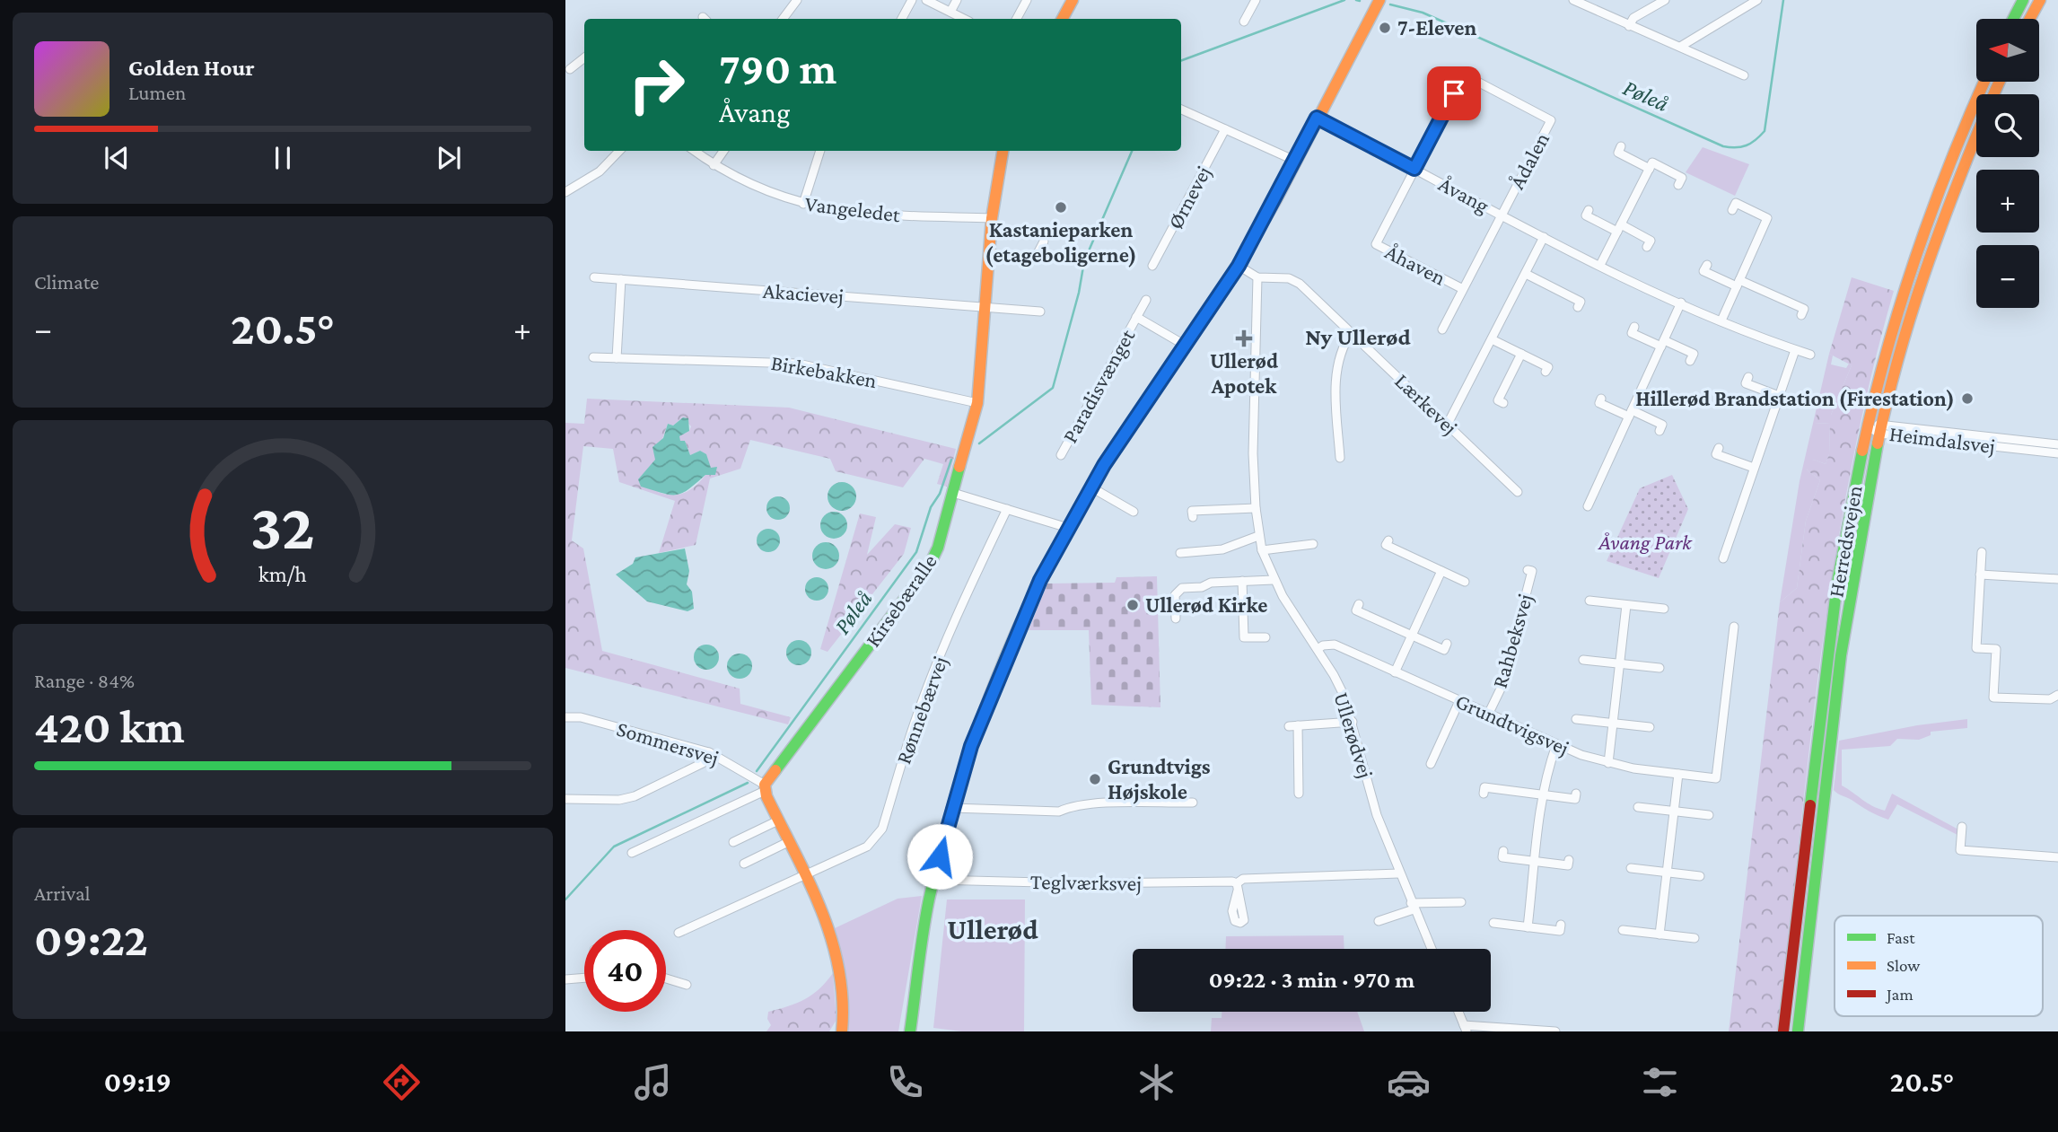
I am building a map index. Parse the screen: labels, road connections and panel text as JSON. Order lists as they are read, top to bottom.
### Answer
{
  "streets": {
    "street": [
      "Ådalen",
      "Åvang",
      "Ørnevej",
      "Vangeledet",
      "Åhaven",
      "Akacievej",
      "Birkebakken",
      "Paradisvænget",
      "Lærkevej",
      "Heimdalsvej",
      "Herredsvejen",
      "Kirsebæralle",
      "Rahbeksvej",
      "Rønnebærvej",
      "Grundtvigsvej",
      "Ullerødvej",
      "Sommersvej",
      "Teglværksvej"
    ]
  },
  "crossings": [
    ["Ådalen", "Åvang"],
    ["Ådalen", "Åhaven"],
    ["Åvang", "Åhaven"],
    ["Vangeledet", "Kirsebæralle"],
    ["Akacievej", "Kirsebæralle"],
    ["Birkebakken", "Kirsebæralle"],
    ["Lærkevej", "Ullerødvej"],
    ["Heimdalsvej", "Herredsvejen"],
    ["Kirsebæralle", "Sommersvej"],
    ["Rahbeksvej", "Grundtvigsvej"],
    ["Grundtvigsvej", "Ullerødvej"],
    ["Ullerødvej", "Teglværksvej"]
  ],
  "districts": ["Ny Ullerød", "Ullerød"],
  "water": ["Pøleå"],
  "parks": ["Åvang Park"],
  "places": {
    "other": [
      "7-Eleven",
      "Kastanieparken (etageboligerne)",
      "Hillerød Brandstation (Firestation)",
      "Ullerød Kirke",
      "Grundtvigs Højskole"
    ],
    "health": ["Ullerød Apotek"]
  },
  "legend": ["Fast", "Slow", "Jam"],
  "north": "left",
  "page": {
    "map_buttons": ["+", "−"],
    "turn": ["790 m", "Åvang"],
    "song": ["Golden Hour", "Lumen"],
    "tile": [
      "Climate",
      ["Range · 84%", "420 km"],
      ["Arrival", "09:22"]
    ],
    "heat": ["−", "20.5°", "+"],
    "limit": "40",
    "trip": "09:22 · 3 min · 970 m",
    "tabs": ["09:19", "20.5°"],
    "gauge": ["32", "km/h"]
  }
}
